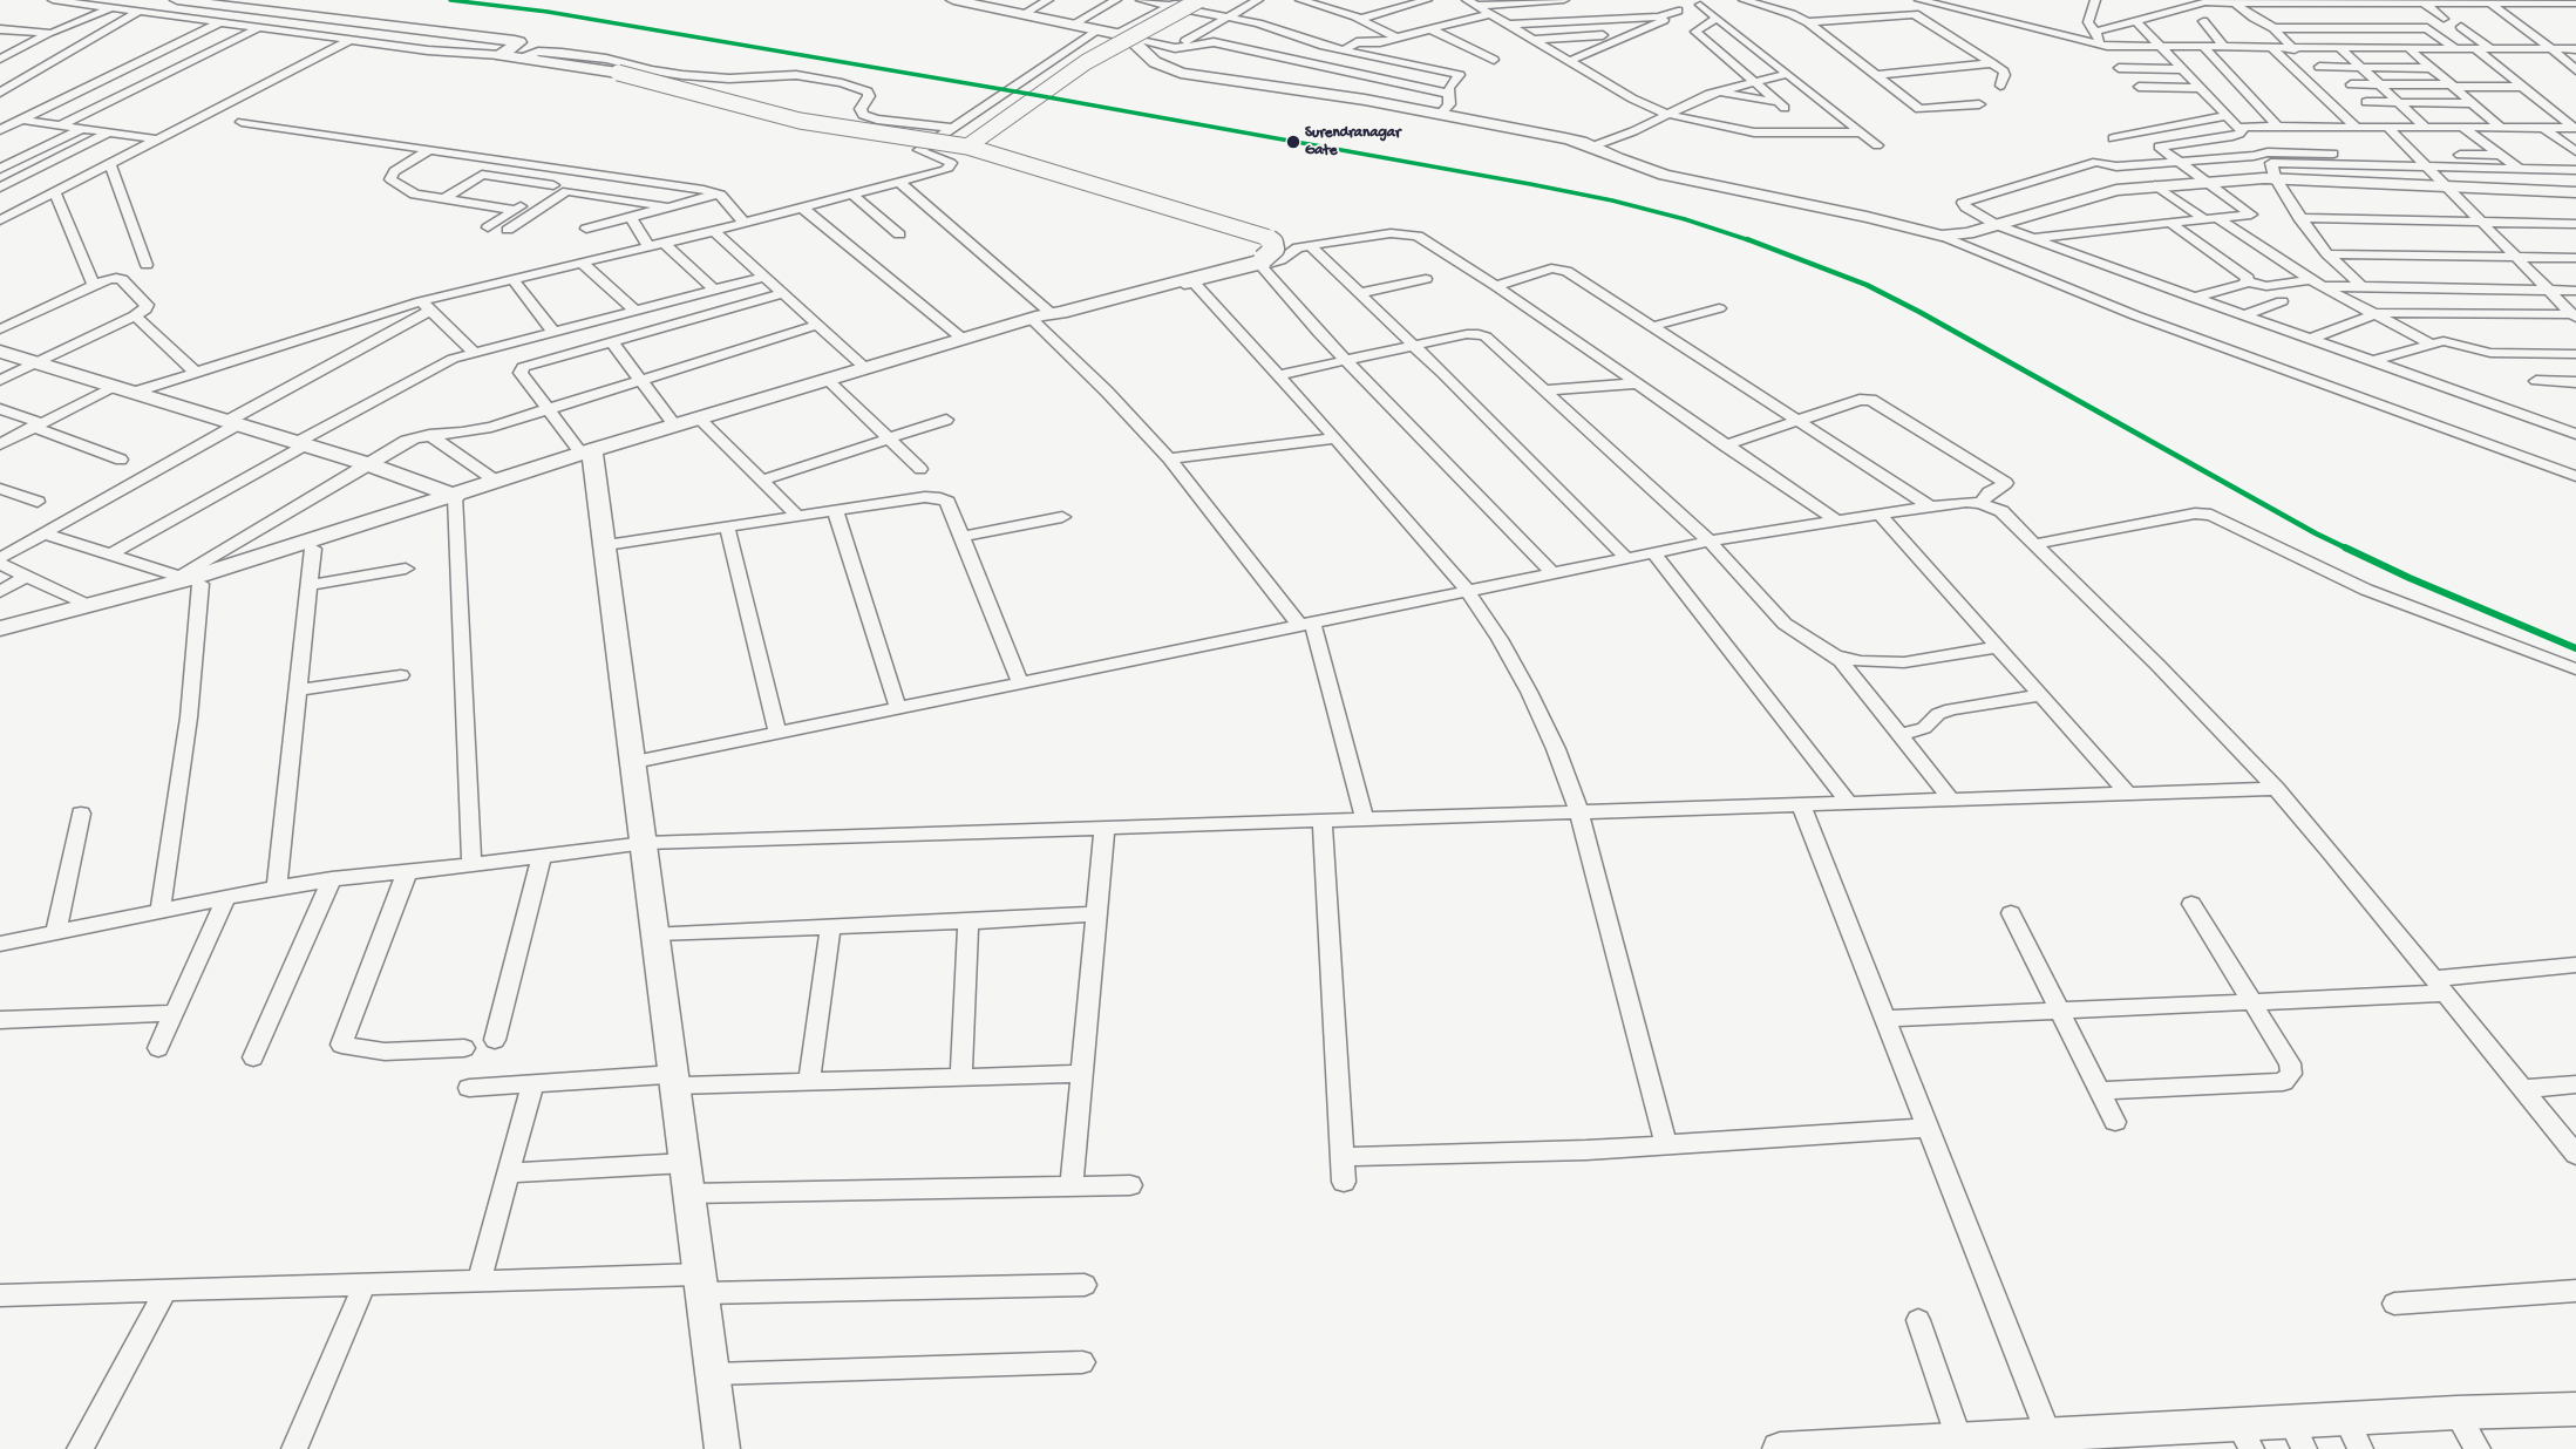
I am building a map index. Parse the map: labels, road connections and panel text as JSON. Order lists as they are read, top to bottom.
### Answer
{
  "places": ["Surendranagar Gate"]
}
